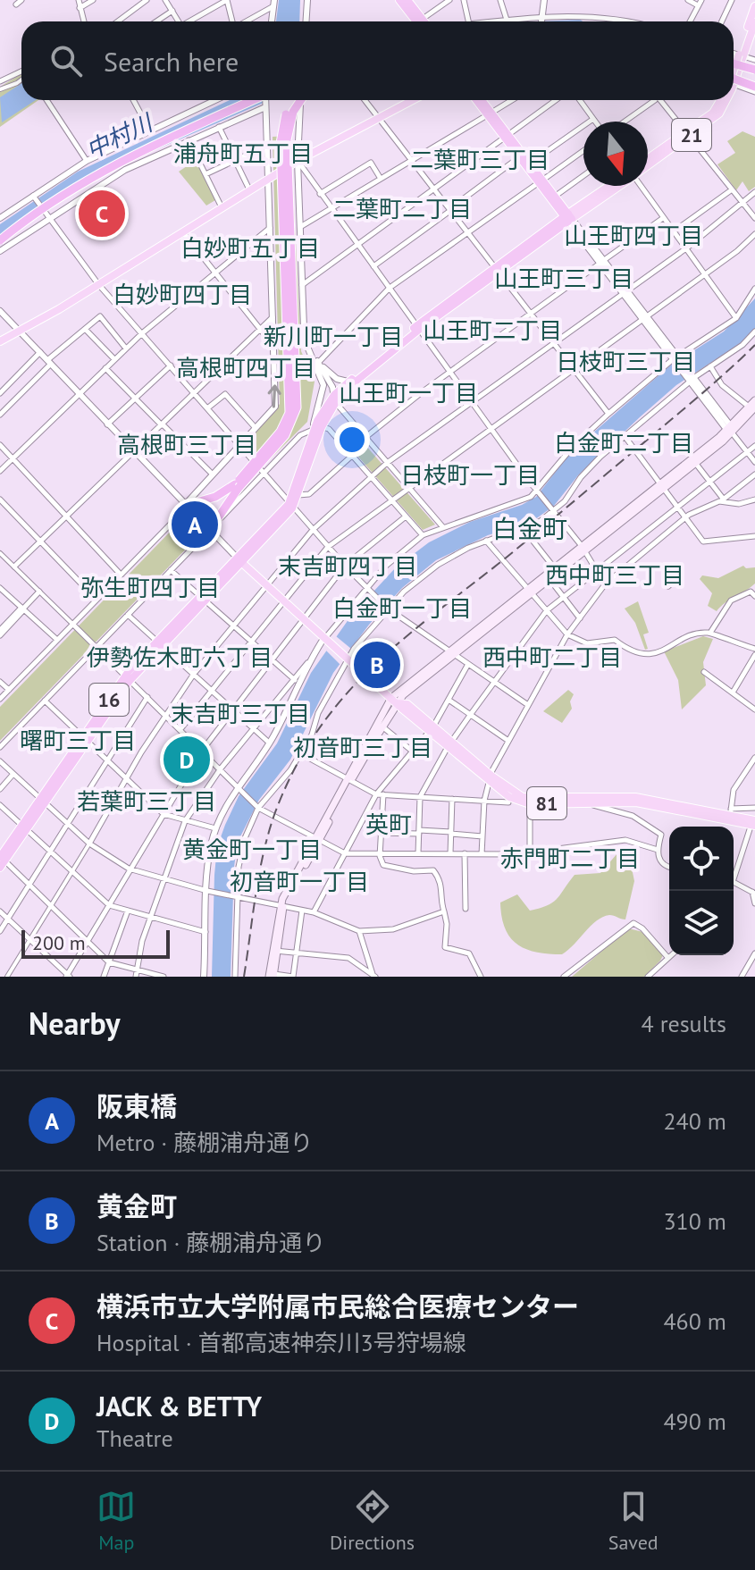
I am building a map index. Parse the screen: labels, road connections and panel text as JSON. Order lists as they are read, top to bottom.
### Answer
{
  "streets": {
    "highway": ["16"],
    "main road": ["21", "81"]
  },
  "crossings": [
    ["21", "16"],
    ["16", "81"]
  ],
  "districts": [
    "浦舟町五丁目",
    "二葉町三丁目",
    "二葉町二丁目",
    "山王町四丁目",
    "白妙町五丁目",
    "山王町三丁目",
    "白妙町四丁目",
    "山王町二丁目",
    "新川町一丁目",
    "日枝町三丁目",
    "高根町四丁目",
    "山王町一丁目",
    "白金町二丁目",
    "高根町三丁目",
    "日枝町一丁目",
    "白金町",
    "末吉町四丁目",
    "西中町三丁目",
    "弥生町四丁目",
    "白金町一丁目",
    "伊勢佐木町六丁目",
    "西中町二丁目",
    "末吉町三丁目",
    "曙町三丁目",
    "初音町三丁目",
    "若葉町三丁目",
    "英町",
    "黄金町一丁目",
    "赤門町二丁目",
    "初音町一丁目"
  ],
  "water": ["中村川"],
  "scale_bar": "200 m",
  "north": "bottom",
  "page": {
    "search": "Search here",
    "pins": [
      "C",
      "A",
      "B",
      "D"
    ],
    "scale": "200 m",
    "heading": ["Nearby", "4 results"],
    "list": [
      {
        "mark": "A",
        "name": "阪東橋",
        "note": "Metro · 藤棚浦舟通り",
        "value": "240 m"
      },
      {
        "mark": "B",
        "name": "黄金町",
        "note": "Station · 藤棚浦舟通り",
        "value": "310 m"
      },
      {
        "mark": "C",
        "name": "横浜市立大学附属市民総合医療センター",
        "note": "Hospital · 首都高速神奈川3号狩場線",
        "value": "460 m"
      },
      {
        "mark": "D",
        "name": "JACK & BETTY",
        "note": "Theatre",
        "value": "490 m"
      }
    ],
    "nav": ["Map", "Directions", "Saved"]
  }
}
